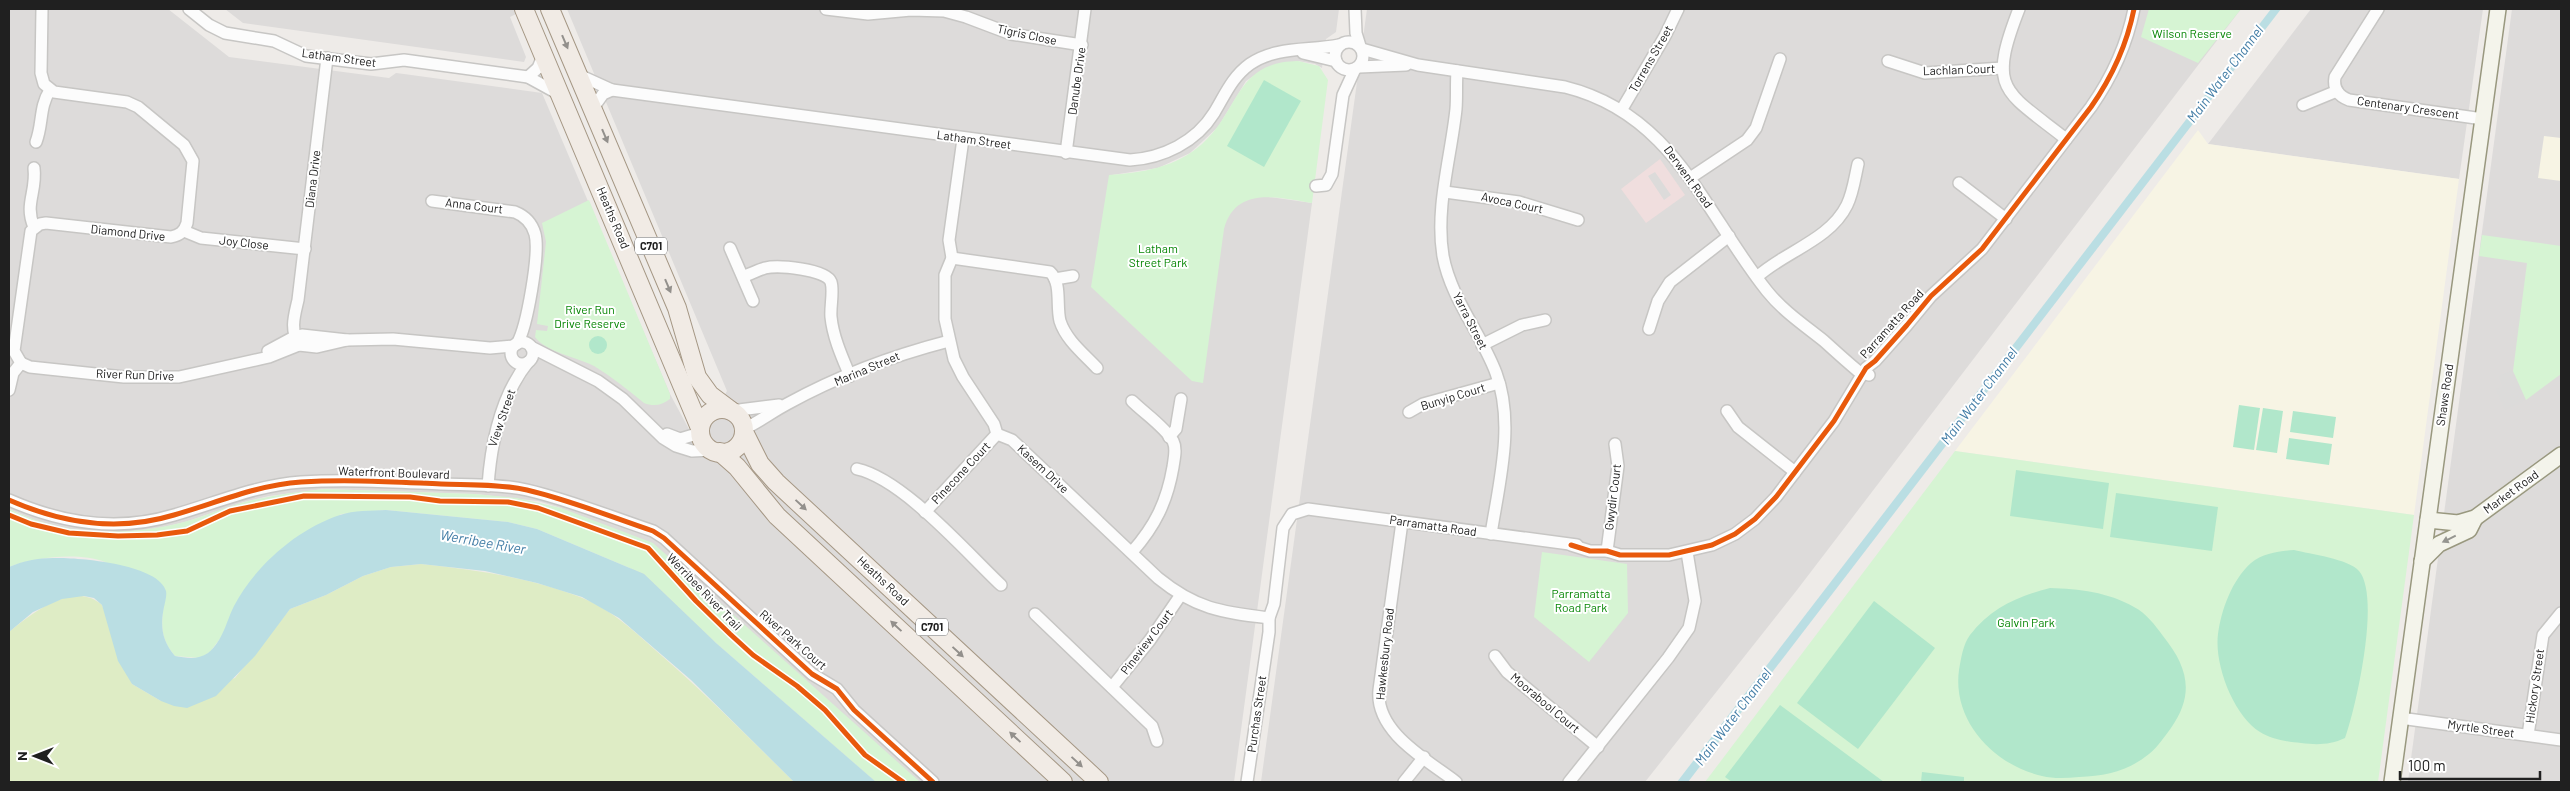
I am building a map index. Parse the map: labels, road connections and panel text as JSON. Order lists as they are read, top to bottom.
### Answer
{
  "streets": {
    "main road": ["Heaths Road", "C701"],
    "street": [
      "Tigris Close",
      "Latham Street",
      "Torrens Street",
      "Lachlan Court",
      "Danube Drive",
      "Centenary Crescent",
      "Derwent Road",
      "Diana Drive",
      "Avoca Court",
      "Anna Court",
      "Diamond Drive",
      "Joy Close",
      "Yarra Street",
      "Parramatta Road",
      "Marina Street",
      "River Run Drive",
      "Shaws Road",
      "Bunyip Court",
      "View Street",
      "Kasem Drive",
      "Waterfront Boulevard",
      "Pinecone Court",
      "Market Road",
      "Gwydir Court",
      "River Park Court",
      "Pineview Court",
      "Hawkesbury Road",
      "Hickory Street",
      "Moorabool Court",
      "Purchas Street",
      "Myrtle Street"
    ],
    "cycle path": ["Werribee River Trail"]
  },
  "crossings": [
    ["Tigris Close", "Danube Drive"],
    ["Latham Street", "Danube Drive"],
    ["Latham Street", "Derwent Road"],
    ["Latham Street", "Diana Drive"],
    ["Latham Street", "Heaths Road"],
    ["Torrens Street", "Derwent Road"],
    ["Centenary Crescent", "Shaws Road"],
    ["Derwent Road", "Yarra Street"],
    ["Derwent Road", "Parramatta Road"],
    ["Diana Drive", "Joy Close"],
    ["Diana Drive", "River Run Drive"],
    ["Avoca Court", "Yarra Street"],
    ["Anna Court", "River Run Drive"],
    ["Anna Court", "View Street"],
    ["Heaths Road", "C701"],
    ["Heaths Road", "Marina Street"],
    ["Diamond Drive", "Joy Close"],
    ["C701", "Marina Street"],
    ["Yarra Street", "Parramatta Road"],
    ["Yarra Street", "Bunyip Court"],
    ["Parramatta Road", "Gwydir Court"],
    ["Parramatta Road", "Hawkesbury Road"],
    ["Parramatta Road", "Purchas Street"],
    ["River Run Drive", "View Street"],
    ["Shaws Road", "Market Road"],
    ["Shaws Road", "Myrtle Street"],
    ["View Street", "Waterfront Boulevard"],
    ["Kasem Drive", "Pinecone Court"],
    ["Kasem Drive", "Pineview Court"],
    ["Kasem Drive", "Purchas Street"],
    ["Waterfront Boulevard", "River Park Court"],
    ["Hickory Street", "Myrtle Street"]
  ],
  "water": ["Main Water Channel", "Werribee River"],
  "parks": [
    "Wilson Reserve",
    "Latham Street Park",
    "River Run Drive Reserve",
    "Parramatta Road Park",
    "Galvin Park"
  ],
  "scale_bar": "100 m",
  "north": "left"
}
